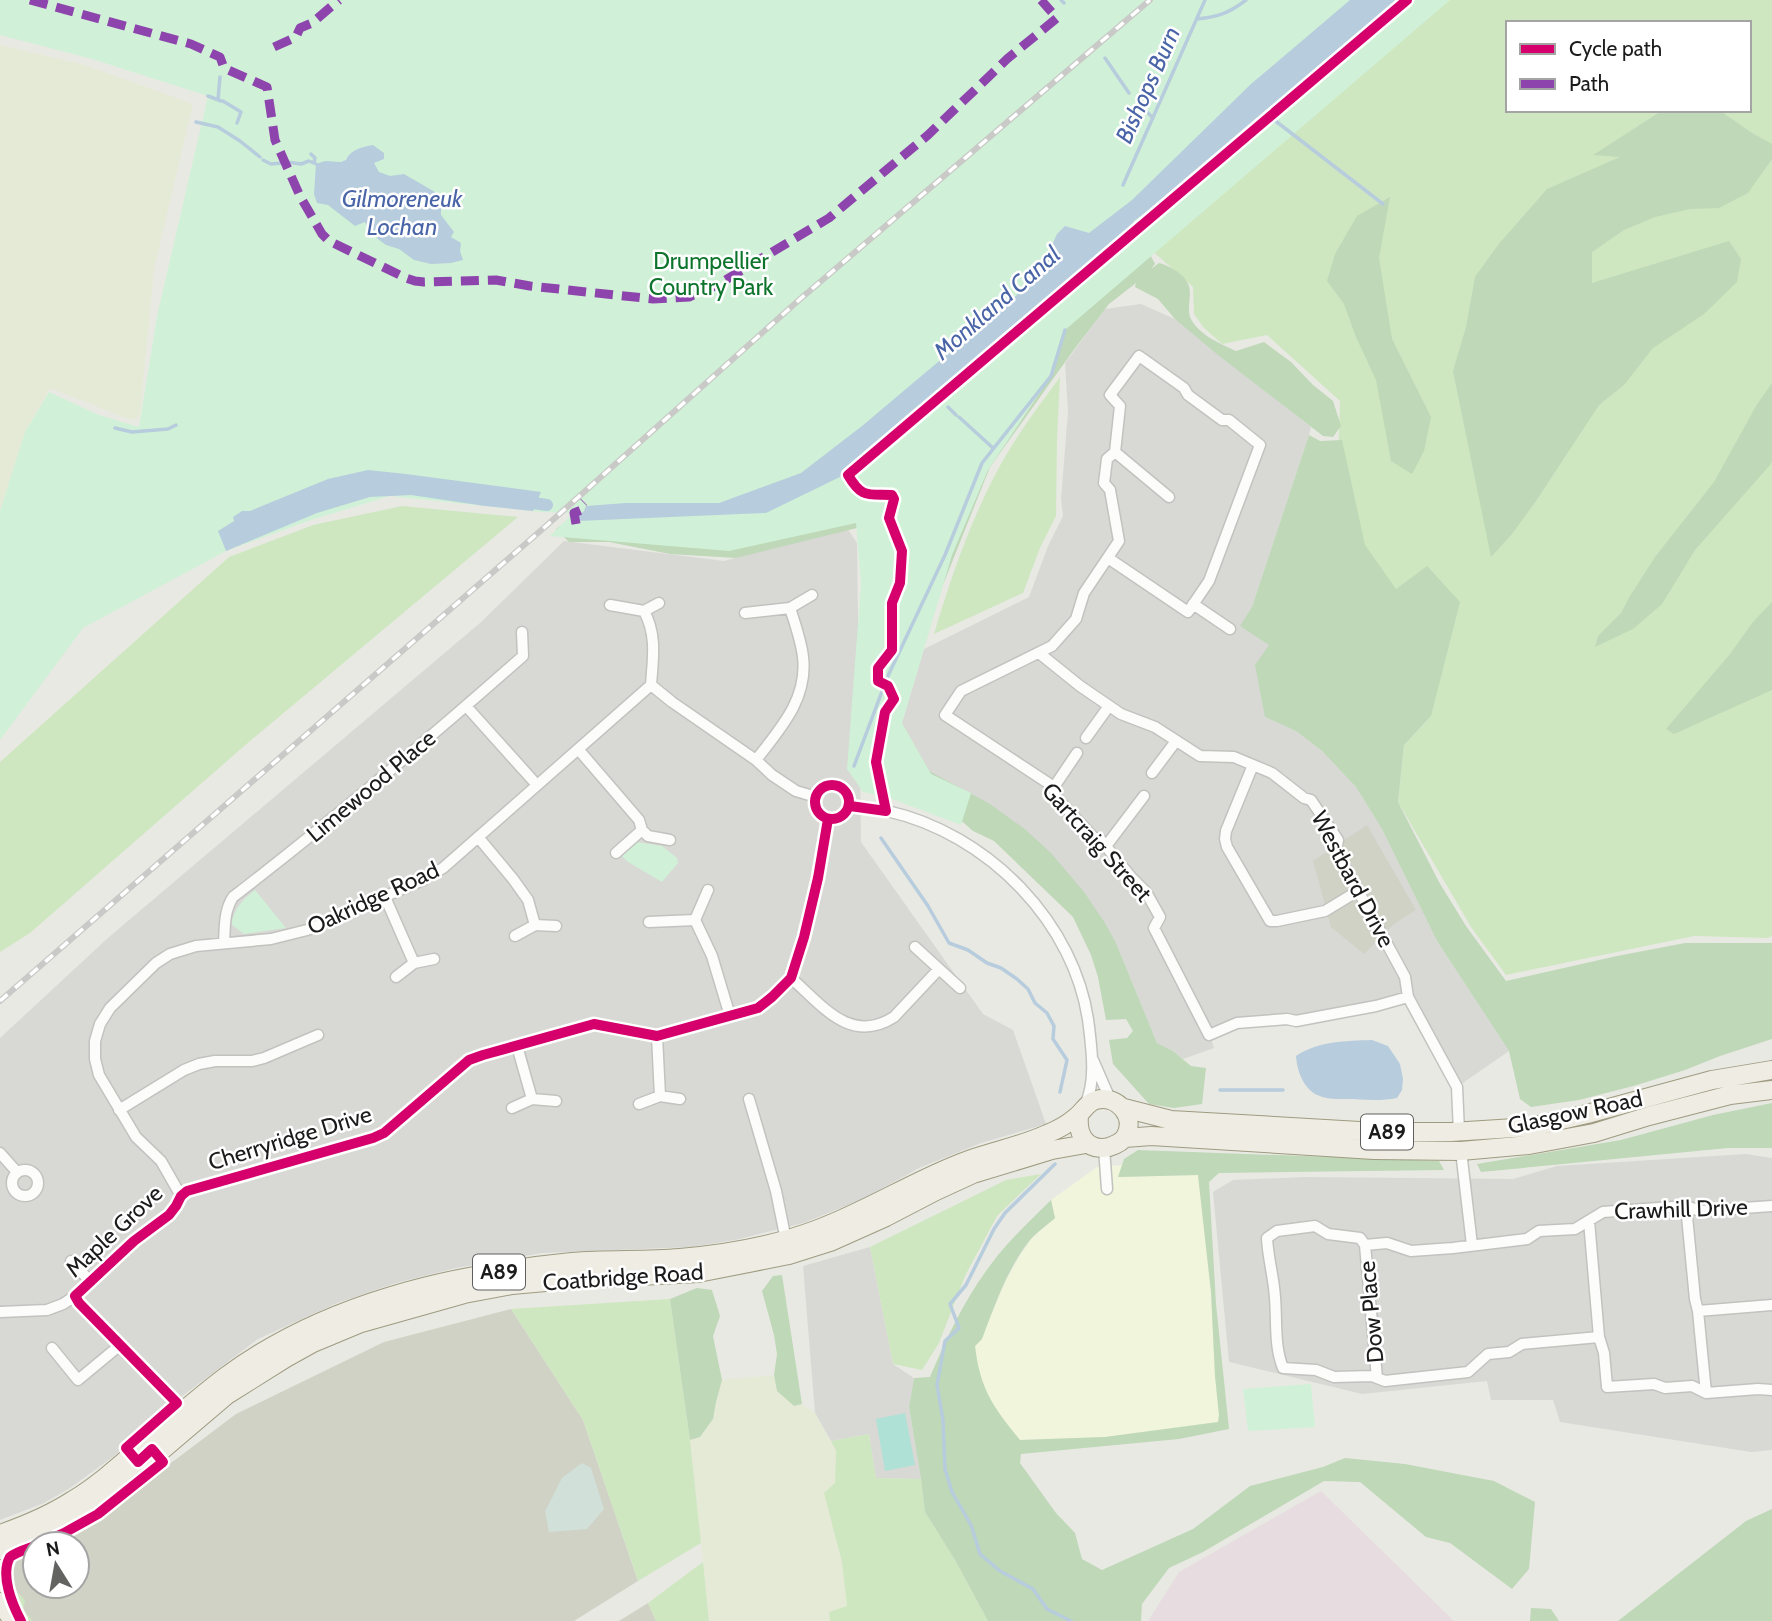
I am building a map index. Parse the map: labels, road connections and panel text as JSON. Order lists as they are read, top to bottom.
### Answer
{
  "streets": {
    "main road": ["Glasgow Road", "A89", "Coatbridge Road"],
    "street": [
      "Limewood Place",
      "Gartcraig Street",
      "Westbard Drive",
      "Oakridge Road",
      "Cherryridge Drive",
      "Crawhill Drive",
      "Maple Grove",
      "Dow Place"
    ]
  },
  "crossings": [
    ["Limewood Place", "Oakridge Road"],
    ["Gartcraig Street", "Westbard Drive"],
    ["Westbard Drive", "Glasgow Road"],
    ["Oakridge Road", "Cherryridge Drive"],
    ["Oakridge Road", "Maple Grove"],
    ["Glasgow Road", "A89"],
    ["Glasgow Road", "Coatbridge Road"],
    ["A89", "Coatbridge Road"],
    ["Cherryridge Drive", "Maple Grove"],
    ["Crawhill Drive", "Dow Place"]
  ],
  "water": ["Bishops Burn", "Gilmoreneuk Lochan", "Monkland Canal"],
  "parks": ["Drumpellier Country Park"],
  "legend": ["Cycle path", "Path"],
  "north": "top"
}
